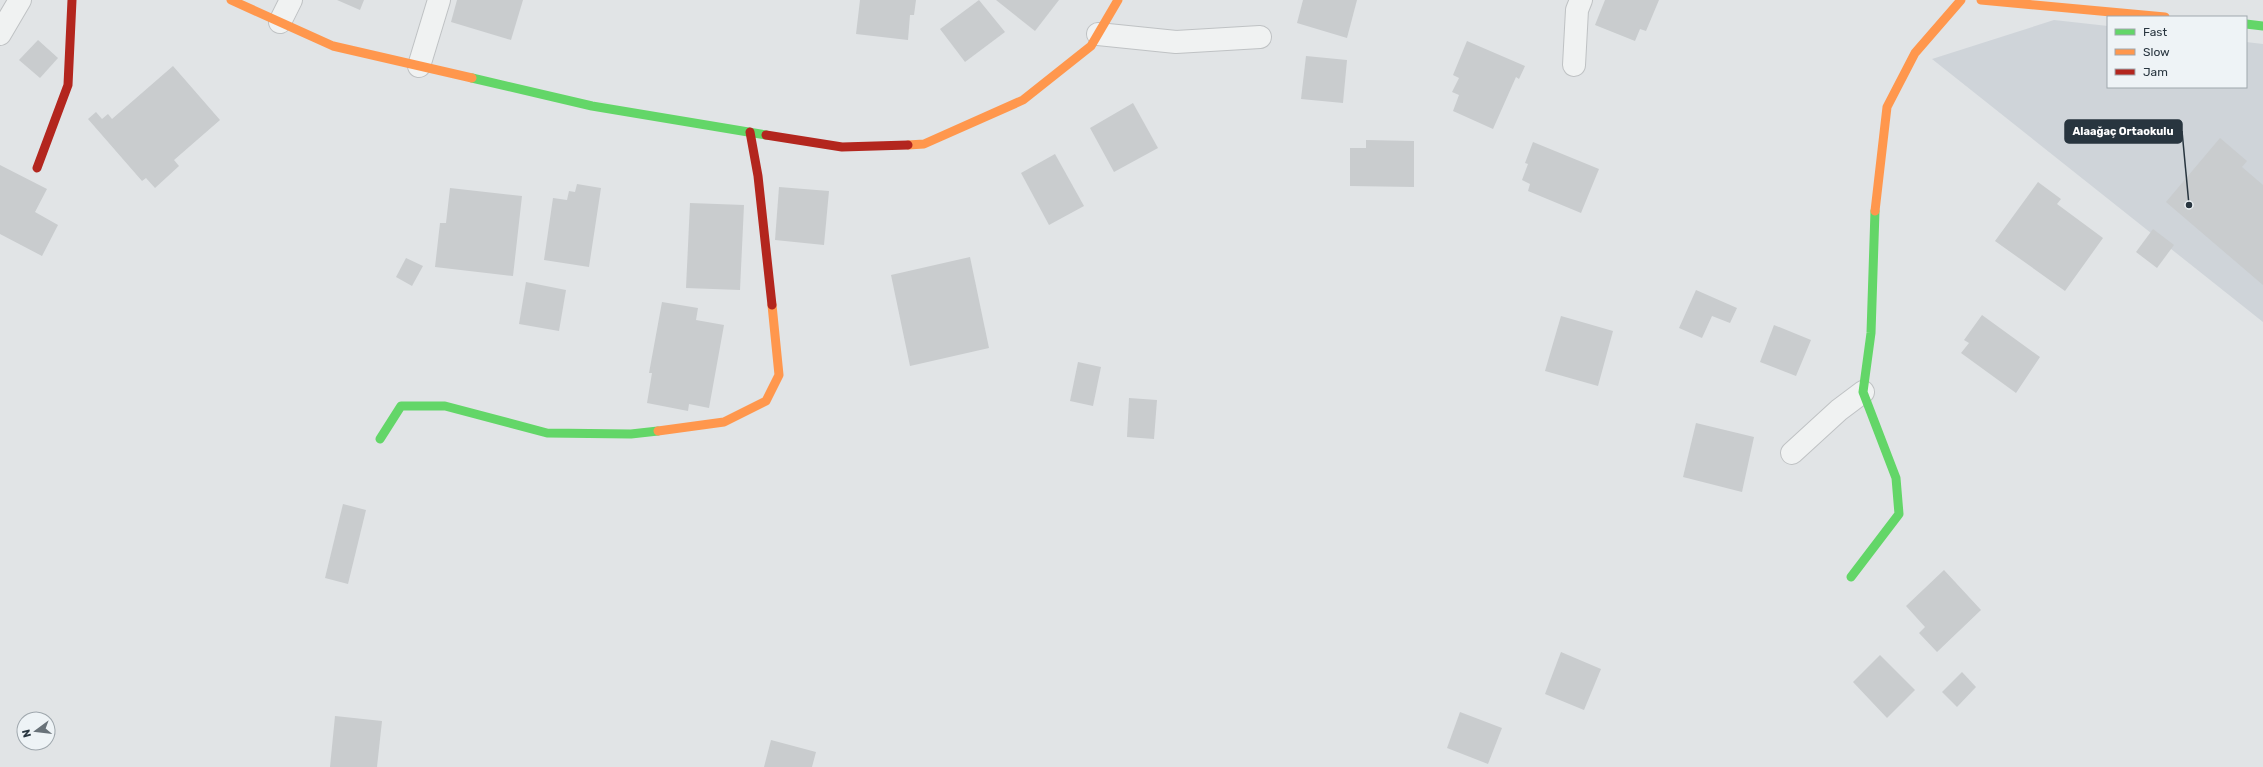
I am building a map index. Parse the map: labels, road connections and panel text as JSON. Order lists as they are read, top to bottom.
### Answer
{
  "places": ["Alaağaç Ortaokulu"],
  "legend": ["Fast", "Slow", "Jam"],
  "north": "left"
}
